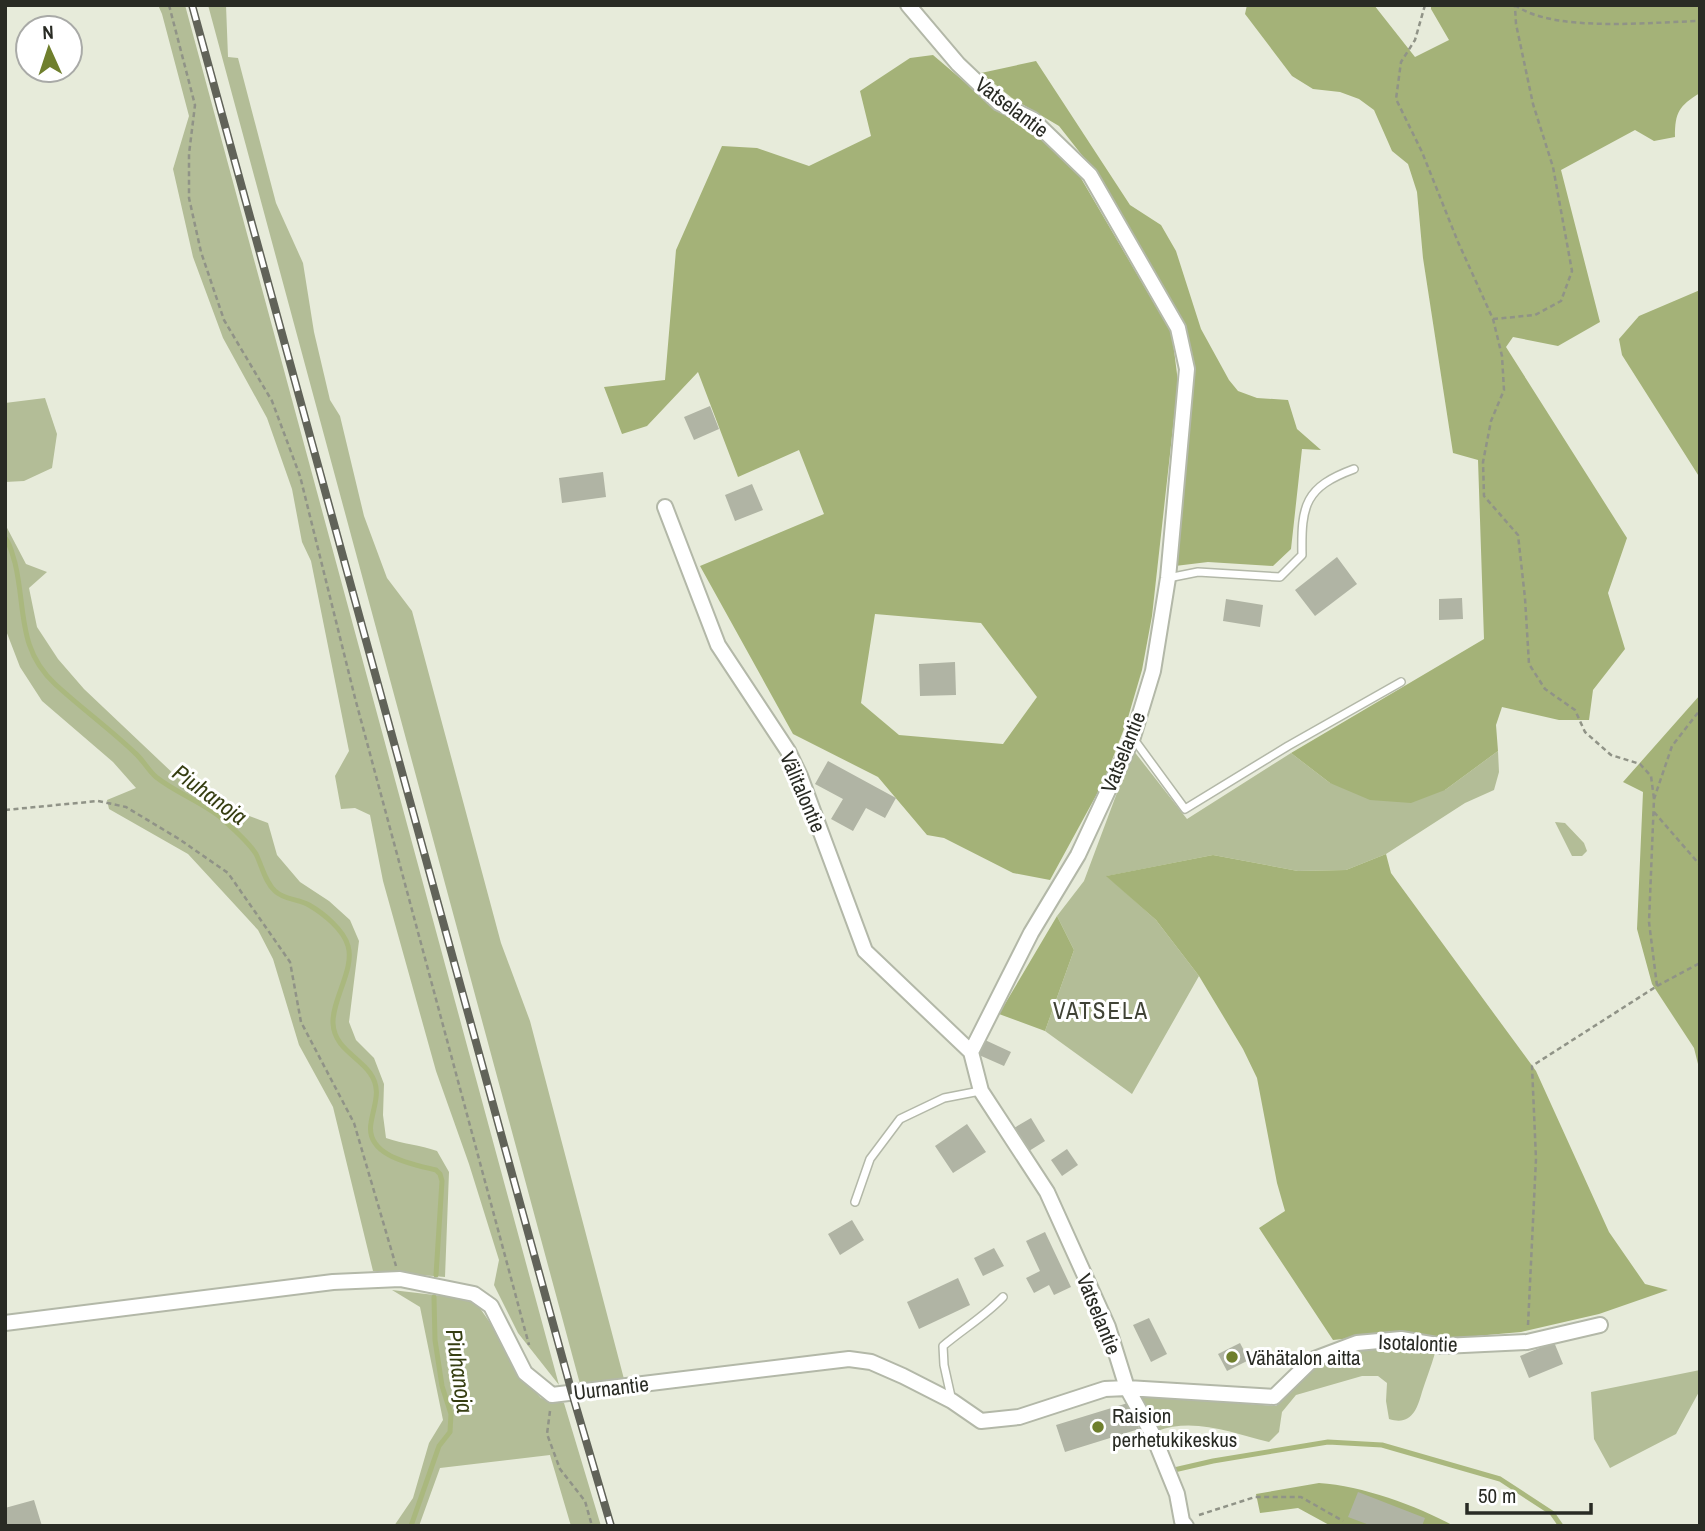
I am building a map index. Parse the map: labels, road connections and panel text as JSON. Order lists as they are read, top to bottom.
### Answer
{
  "streets": {
    "street": [
      "Vatselantie",
      "Välitalontie",
      "Isotalontie",
      "Uurnantie"
    ]
  },
  "crossings": [
    ["Vatselantie", "Välitalontie"],
    ["Vatselantie", "Isotalontie"],
    ["Vatselantie", "Uurnantie"],
    ["Isotalontie", "Uurnantie"]
  ],
  "districts": ["VATSELA"],
  "water": ["Piuhanoja"],
  "places": ["Vähätalon aitta", "Raision perhetukikeskus"],
  "scale_bar": "50 m",
  "north": "top"
}
